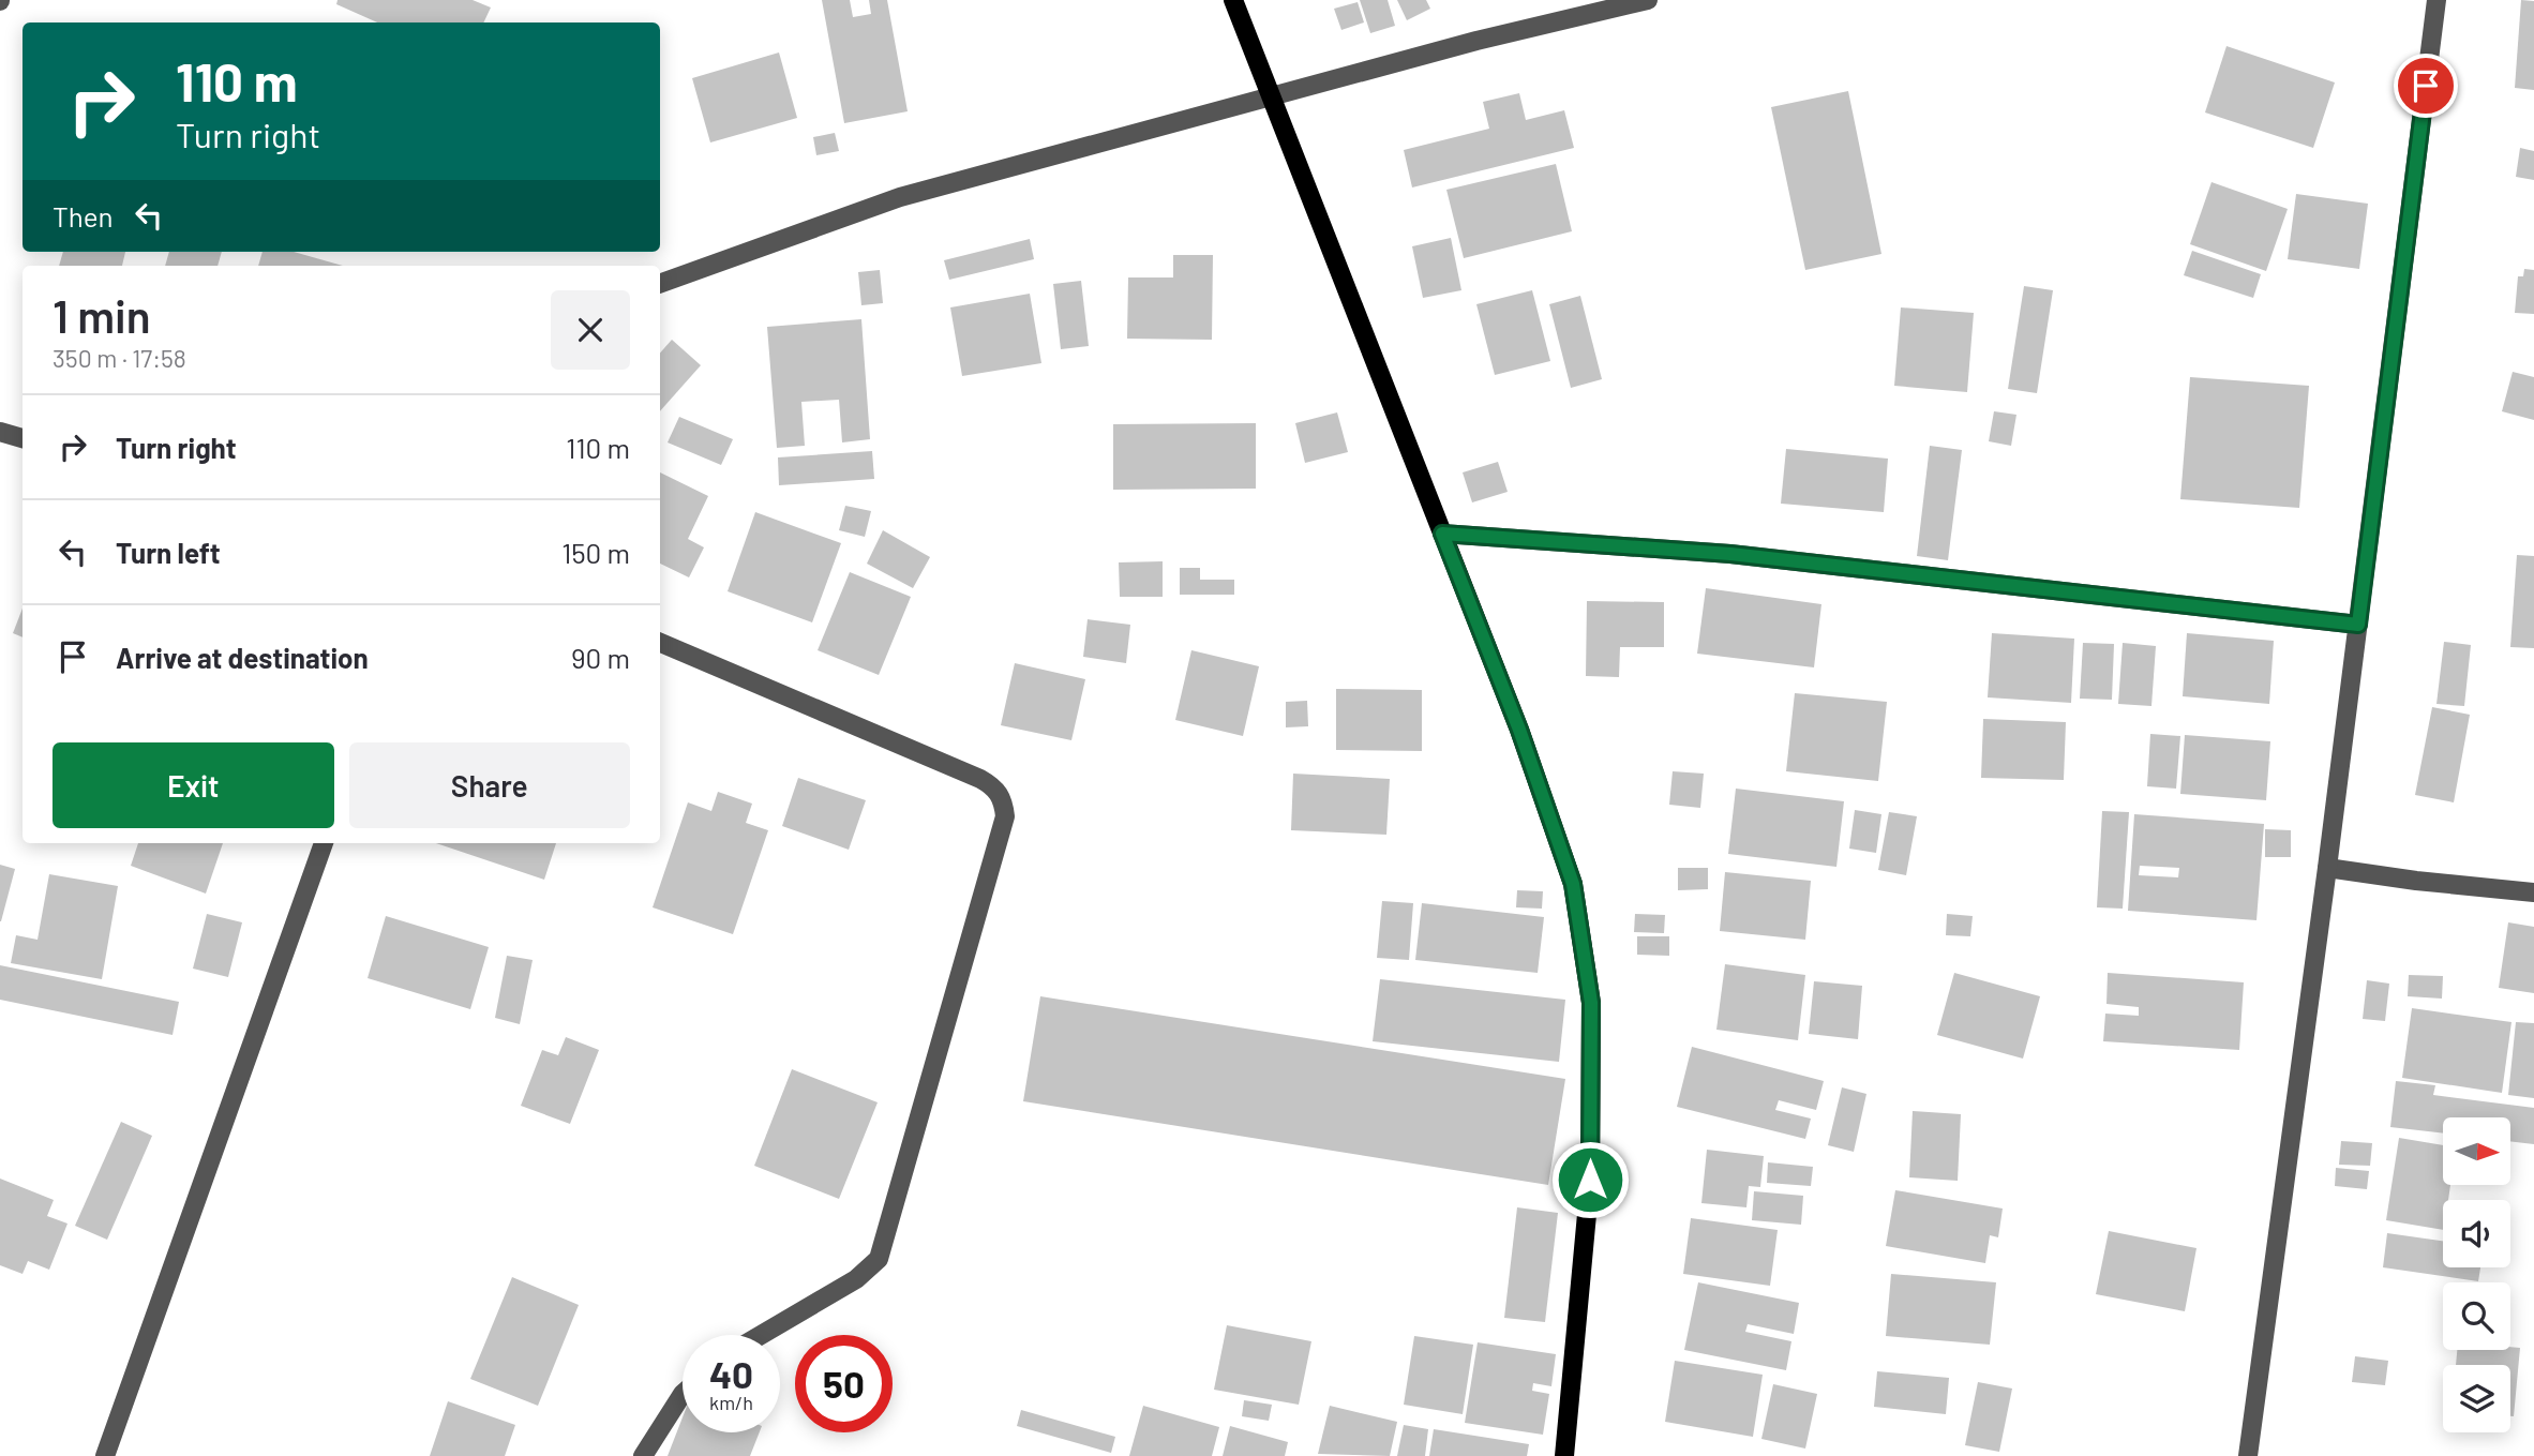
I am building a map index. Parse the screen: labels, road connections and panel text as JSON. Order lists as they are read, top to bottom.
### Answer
{
  "north": "right",
  "page": {
    "turn": ["110 m", "Turn right"],
    "then": "Then",
    "heading": ["1 min", "350 m · 17:58"],
    "list": [
      {
        "name": "Turn right",
        "value": "110 m"
      },
      {
        "name": "Turn left",
        "value": "150 m"
      },
      {
        "name": "Arrive at destination",
        "value": "90 m"
      }
    ],
    "buttons": ["Exit", "Share"],
    "speed": "40 km/h",
    "limit": "50"
  }
}
